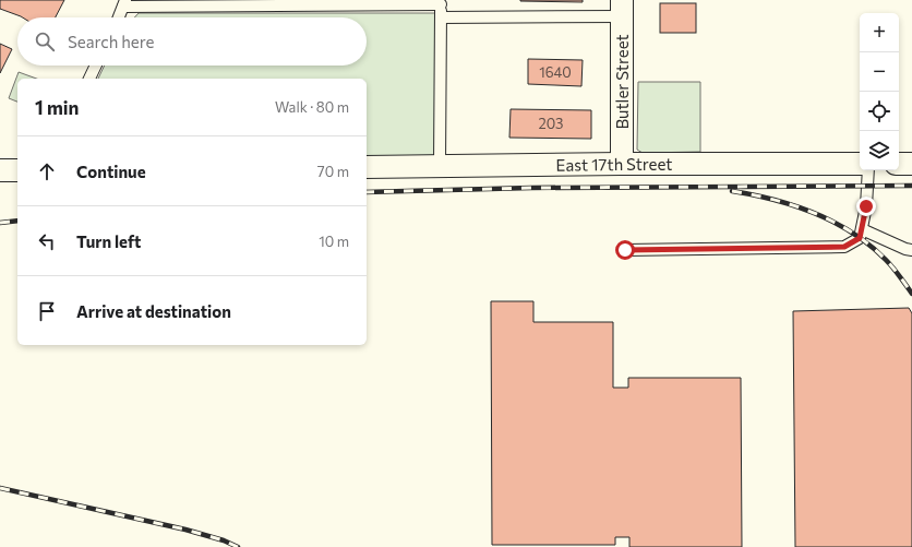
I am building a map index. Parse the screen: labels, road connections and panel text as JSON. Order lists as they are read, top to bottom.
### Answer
{
  "streets": {
    "street": ["Butler Street", "East 17th Street"]
  },
  "crossings": [
    ["Butler Street", "East 17th Street"]
  ],
  "house_numbers": ["1640", "203"],
  "page": {
    "map_buttons": ["+", "−"],
    "search": "Search here",
    "heading": ["1 min", "Walk · 80 m"],
    "list": [
      ["Continue", "70 m"],
      ["Turn left", "10 m"],
      "Arrive at destination"
    ]
  }
}
